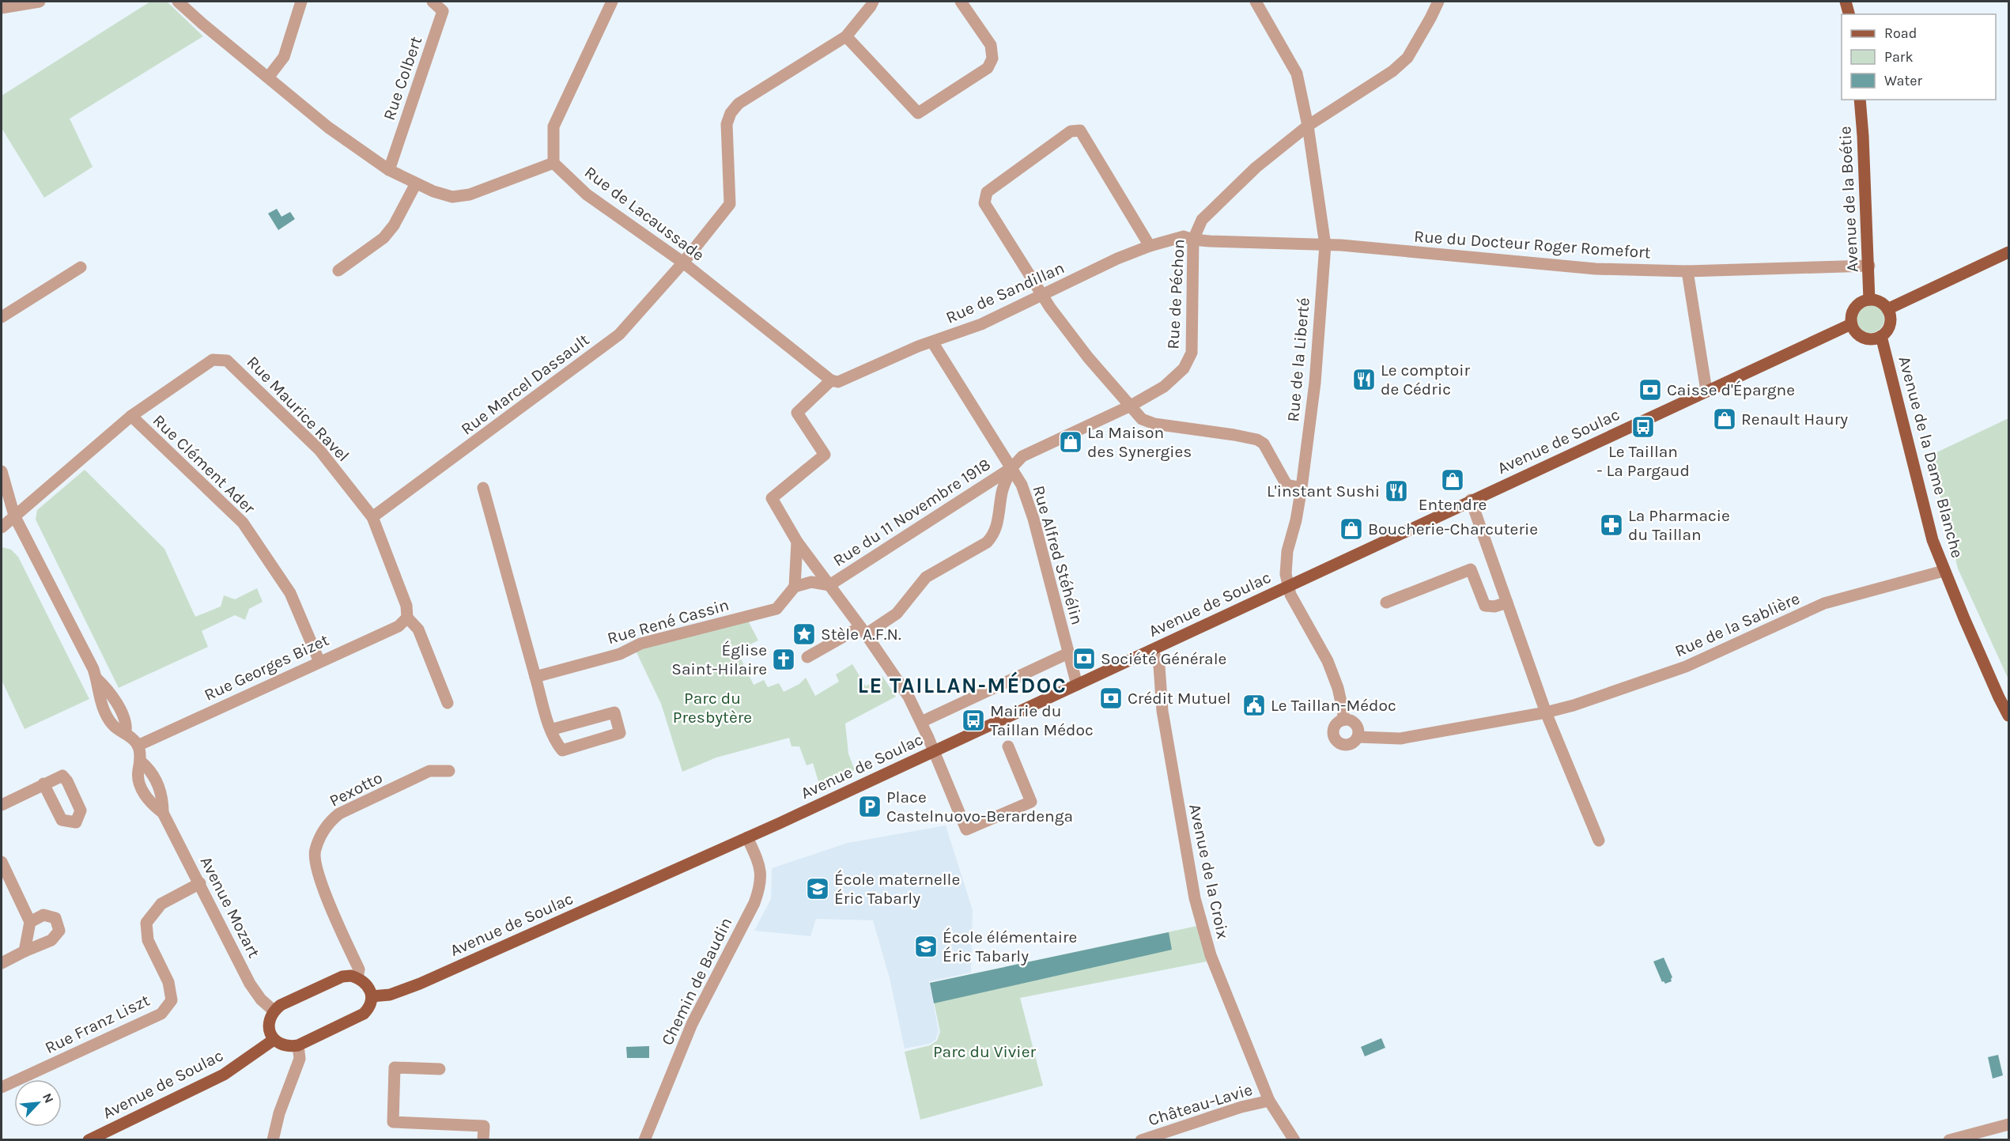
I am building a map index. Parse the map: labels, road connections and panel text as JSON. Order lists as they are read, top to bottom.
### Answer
{
  "streets": {
    "main road": ["Avenue de la Boétie", "Avenue de Soulac", "Avenue de la Dame Blanche"],
    "street": [
      "Rue Colbert",
      "Rue de Lacaussade",
      "Rue du Docteur Roger Romefort",
      "Rue de Sandillan",
      "Rue de Péchon",
      "Rue de la Liberté",
      "Rue Marcel Dassault",
      "Rue Maurice Ravel",
      "Rue Clément Ader",
      "Rue du 11 Novembre 1918",
      "Rue Alfred Stéhélin",
      "Rue René Cassin",
      "Rue de la Sablière",
      "Rue Georges Bizet",
      "Pexotto",
      "Avenue de la Croix",
      "Avenue Mozart",
      "Chemin de Baudin",
      "Rue Franz Liszt",
      "Château-Lavie"
    ]
  },
  "crossings": [
    ["Avenue de la Boétie", "Rue du Docteur Roger Romefort"],
    ["Avenue de la Boétie", "Avenue de Soulac"],
    ["Avenue de la Boétie", "Avenue de la Dame Blanche"],
    ["Rue de Lacaussade", "Rue de Sandillan"],
    ["Rue de Lacaussade", "Rue Marcel Dassault"],
    ["Rue du Docteur Roger Romefort", "Rue de Sandillan"],
    ["Rue du Docteur Roger Romefort", "Rue de Péchon"],
    ["Rue du Docteur Roger Romefort", "Rue de la Liberté"],
    ["Rue de Sandillan", "Rue de Péchon"],
    ["Rue de Sandillan", "Rue Alfred Stéhélin"],
    ["Rue de Péchon", "Rue de la Liberté"],
    ["Rue de Péchon", "Rue du 11 Novembre 1918"],
    ["Rue de Péchon", "Rue Alfred Stéhélin"],
    ["Rue de la Liberté", "Avenue de Soulac"],
    ["Rue de la Liberté", "Rue de la Sablière"],
    ["Rue Marcel Dassault", "Rue Maurice Ravel"],
    ["Rue Maurice Ravel", "Rue Clément Ader"],
    ["Rue Maurice Ravel", "Rue Georges Bizet"],
    ["Avenue de Soulac", "Avenue de la Dame Blanche"],
    ["Avenue de Soulac", "Rue Alfred Stéhélin"],
    ["Avenue de Soulac", "Avenue de la Croix"],
    ["Avenue de Soulac", "Chemin de Baudin"],
    ["Avenue de la Dame Blanche", "Rue de la Sablière"],
    ["Rue Clément Ader", "Rue Georges Bizet"],
    ["Rue du 11 Novembre 1918", "Rue Alfred Stéhélin"],
    ["Rue Georges Bizet", "Avenue Mozart"],
    ["Avenue de la Croix", "Château-Lavie"],
    ["Avenue Mozart", "Rue Franz Liszt"]
  ],
  "districts": ["LE TAILLAN-MÉDOC"],
  "parks": ["Parc du Presbytère", "Parc du Vivier"],
  "places": {
    "restaurant": ["Le comptoir de Cédric", "L'instant Sushi"],
    "bank": ["Caisse d'Épargne", "Société Générale", "Crédit Mutuel"],
    "shop": [
      "Renault Haury",
      "La Maison des Synergies",
      "Entendre",
      "Boucherie-Charcuterie"
    ],
    "bus stop": ["Le Taillan - La Pargaud", "Mairie du Taillan Médoc"],
    "pharmacy": ["La Pharmacie du Taillan"],
    "place": ["Stèle A.F.N."],
    "church": ["Église Saint-Hilaire"],
    "public building": ["Le Taillan-Médoc"],
    "parking": ["Place Castelnuovo-Berardenga"],
    "school or university": ["École maternelle Éric Tabarly", "École élémentaire Éric Tabarly"]
  },
  "legend": ["Road", "Park", "Water"],
  "north": "top right"
}
